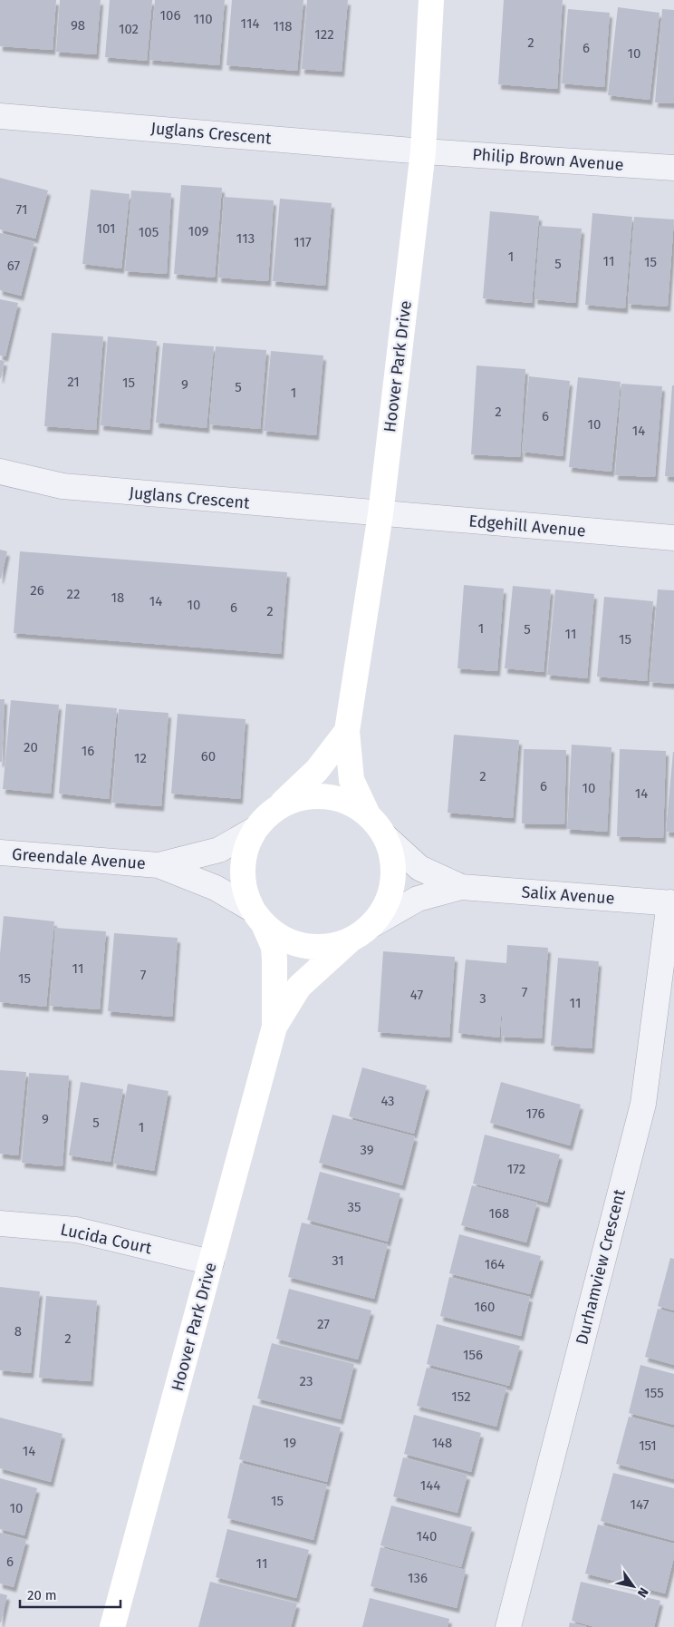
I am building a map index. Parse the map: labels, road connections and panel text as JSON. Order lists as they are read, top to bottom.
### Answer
{
  "streets": {
    "street": [
      "Juglans Crescent",
      "Philip Brown Avenue",
      "Hoover Park Drive",
      "Edgehill Avenue",
      "Greendale Avenue",
      "Salix Avenue",
      "Lucida Court",
      "Durhamview Crescent"
    ]
  },
  "crossings": [
    ["Juglans Crescent", "Philip Brown Avenue"],
    ["Juglans Crescent", "Hoover Park Drive"],
    ["Juglans Crescent", "Edgehill Avenue"],
    ["Philip Brown Avenue", "Hoover Park Drive"],
    ["Hoover Park Drive", "Edgehill Avenue"],
    ["Hoover Park Drive", "Greendale Avenue"],
    ["Hoover Park Drive", "Salix Avenue"],
    ["Hoover Park Drive", "Lucida Court"],
    ["Greendale Avenue", "Salix Avenue"],
    ["Salix Avenue", "Durhamview Crescent"]
  ],
  "house_numbers": [
    "106",
    "110",
    "114",
    "98",
    "118",
    "102",
    "122",
    "2",
    "6",
    "10",
    "71",
    "101",
    "109",
    "105",
    "113",
    "117",
    "1",
    "11",
    "15",
    "5",
    "67",
    "21",
    "15",
    "9",
    "5",
    "1",
    "2",
    "6",
    "10",
    "14",
    "26",
    "22",
    "18",
    "14",
    "10",
    "6",
    "2",
    "1",
    "5",
    "11",
    "15",
    "20",
    "16",
    "60",
    "12",
    "2",
    "6",
    "10",
    "14",
    "11",
    "7",
    "15",
    "7",
    "47",
    "3",
    "11",
    "43",
    "176",
    "9",
    "5",
    "1",
    "39",
    "172",
    "35",
    "168",
    "31",
    "164",
    "160",
    "27",
    "8",
    "2",
    "156",
    "23",
    "155",
    "152",
    "19",
    "148",
    "151",
    "14",
    "144",
    "15",
    "147",
    "10",
    "140",
    "6",
    "11",
    "136"
  ],
  "scale_bar": "20 m",
  "north": "bottom right"
}
